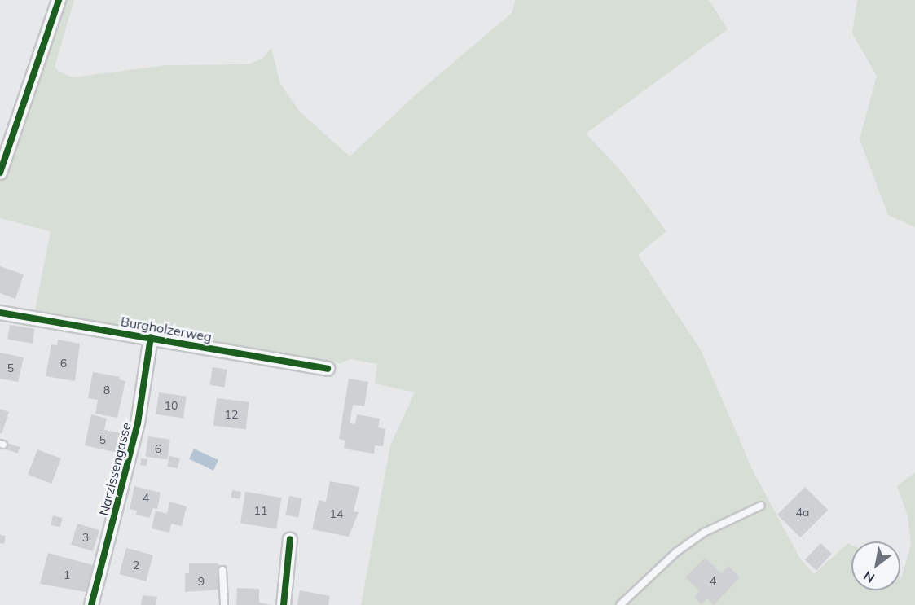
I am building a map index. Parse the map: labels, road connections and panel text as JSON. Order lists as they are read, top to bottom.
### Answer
{
  "streets": {
    "street": ["Burgholzerweg", "Narzissengasse"]
  },
  "crossings": [
    ["Burgholzerweg", "Narzissengasse"]
  ],
  "house_numbers": [
    "6",
    "5",
    "8",
    "10",
    "12",
    "5",
    "6",
    "4",
    "11",
    "4a",
    "14",
    "3",
    "2",
    "1",
    "4",
    "9"
  ],
  "north": "bottom left"
}
